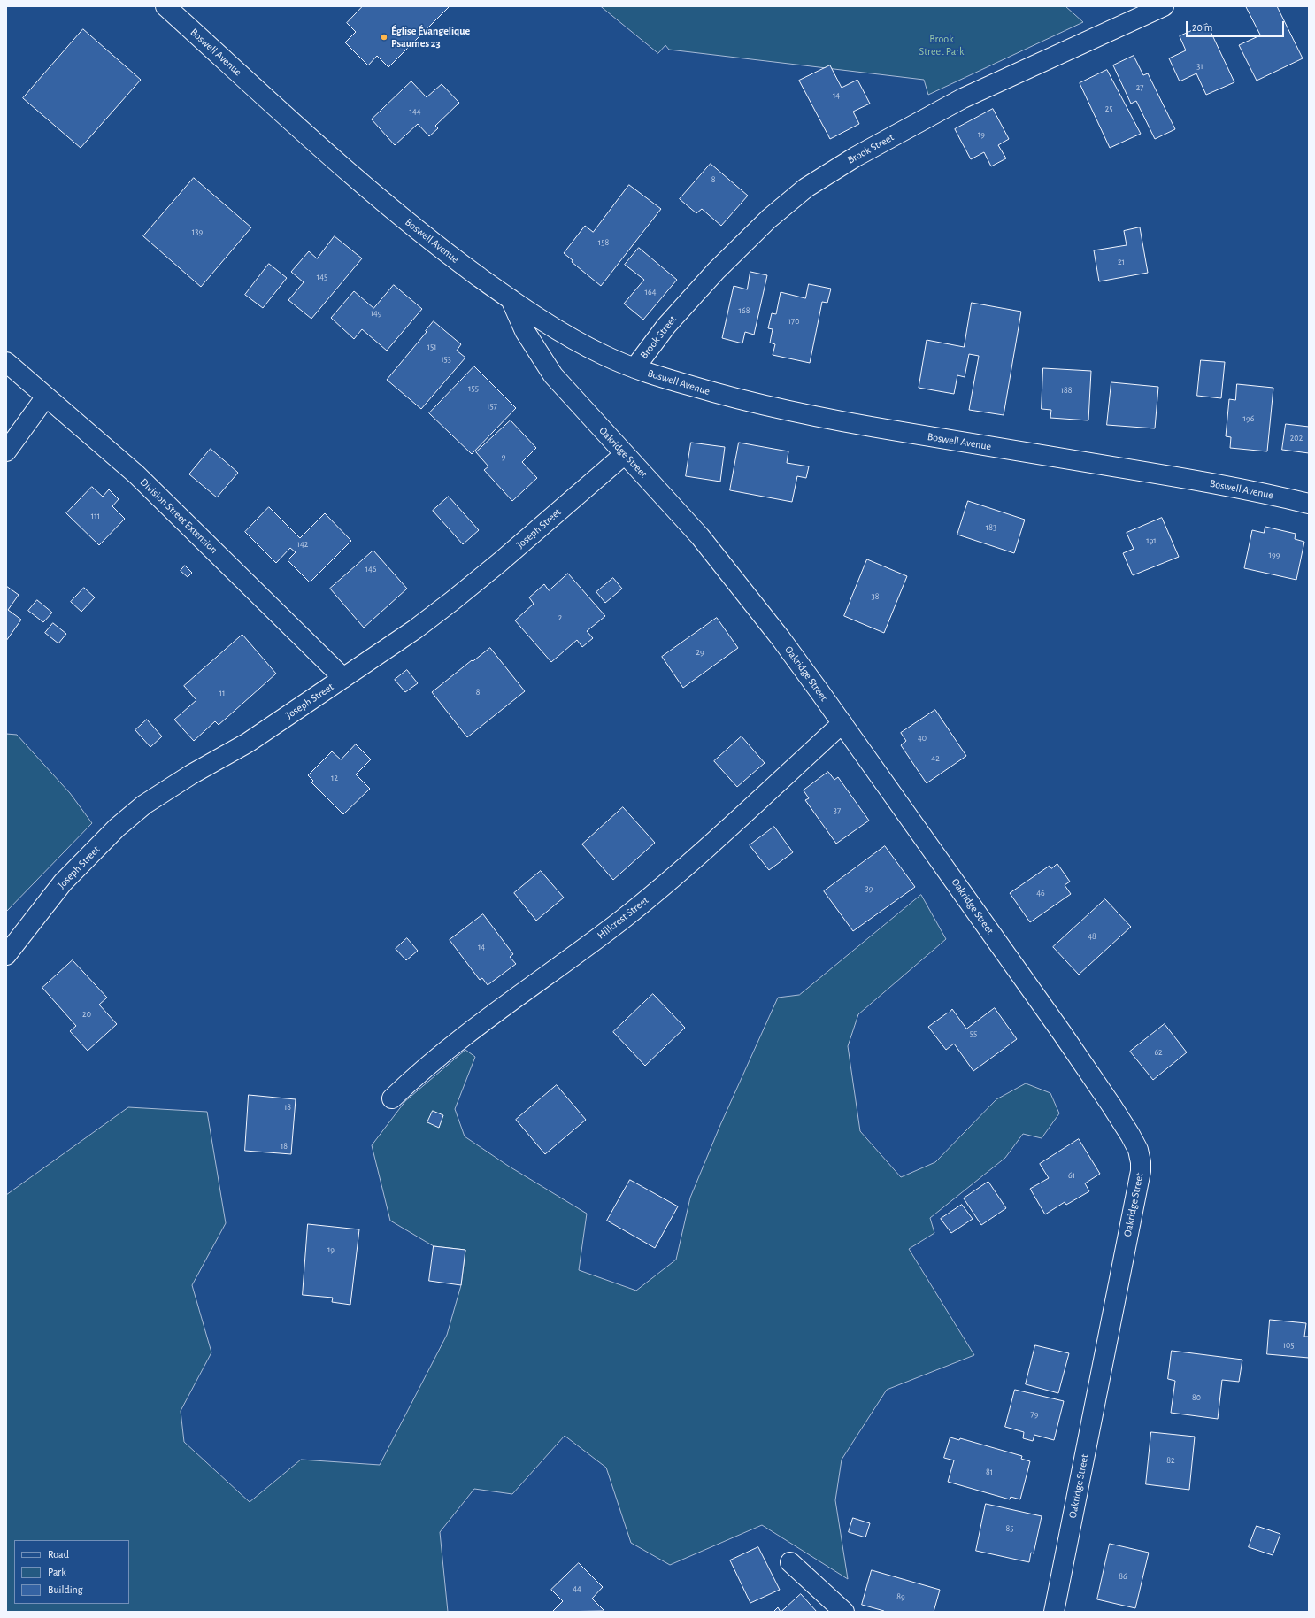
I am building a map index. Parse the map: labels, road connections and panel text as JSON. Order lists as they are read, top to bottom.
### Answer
{
  "streets": {
    "street": [
      "Boswell Avenue",
      "Brook Street",
      "Oakridge Street",
      "Division Street Extension",
      "Joseph Street",
      "Hillcrest Street"
    ]
  },
  "crossings": [
    ["Boswell Avenue", "Brook Street"],
    ["Boswell Avenue", "Oakridge Street"],
    ["Oakridge Street", "Joseph Street"],
    ["Oakridge Street", "Hillcrest Street"],
    ["Division Street Extension", "Joseph Street"]
  ],
  "parks": ["Brook Street Park"],
  "places": ["Église Évangelique Psaumes 23"],
  "house_numbers": [
    "31",
    "27",
    "14",
    "25",
    "144",
    "19",
    "8",
    "139",
    "158",
    "21",
    "145",
    "164",
    "168",
    "149",
    "170",
    "151",
    "153",
    "155",
    "188",
    "157",
    "196",
    "202",
    "9",
    "111",
    "183",
    "191",
    "142",
    "199",
    "146",
    "38",
    "2",
    "29",
    "8",
    "11",
    "40",
    "42",
    "12",
    "37",
    "39",
    "46",
    "48",
    "14",
    "20",
    "55",
    "62",
    "18",
    "18",
    "61",
    "19",
    "105",
    "80",
    "79",
    "82",
    "81",
    "85",
    "86",
    "44",
    "89"
  ],
  "legend": ["Road", "Park", "Building"],
  "scale_bar": "20 m"
}
